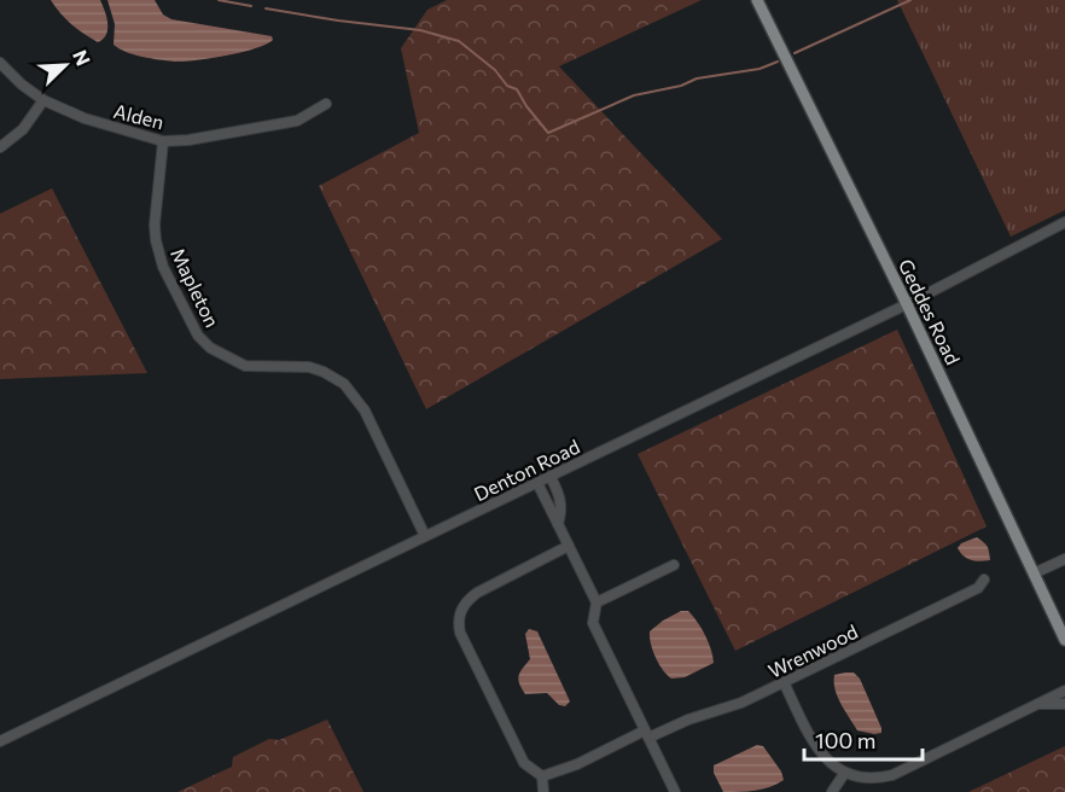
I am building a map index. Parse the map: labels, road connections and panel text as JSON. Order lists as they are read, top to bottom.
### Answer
{
  "streets": {
    "main road": ["Geddes Road"],
    "street": [
      "Alden",
      "Mapleton",
      "Denton Road",
      "Wrenwood"
    ]
  },
  "crossings": [
    ["Alden", "Mapleton"],
    ["Mapleton", "Denton Road"],
    ["Geddes Road", "Denton Road"]
  ],
  "scale_bar": "100 m",
  "north": "top right"
}
